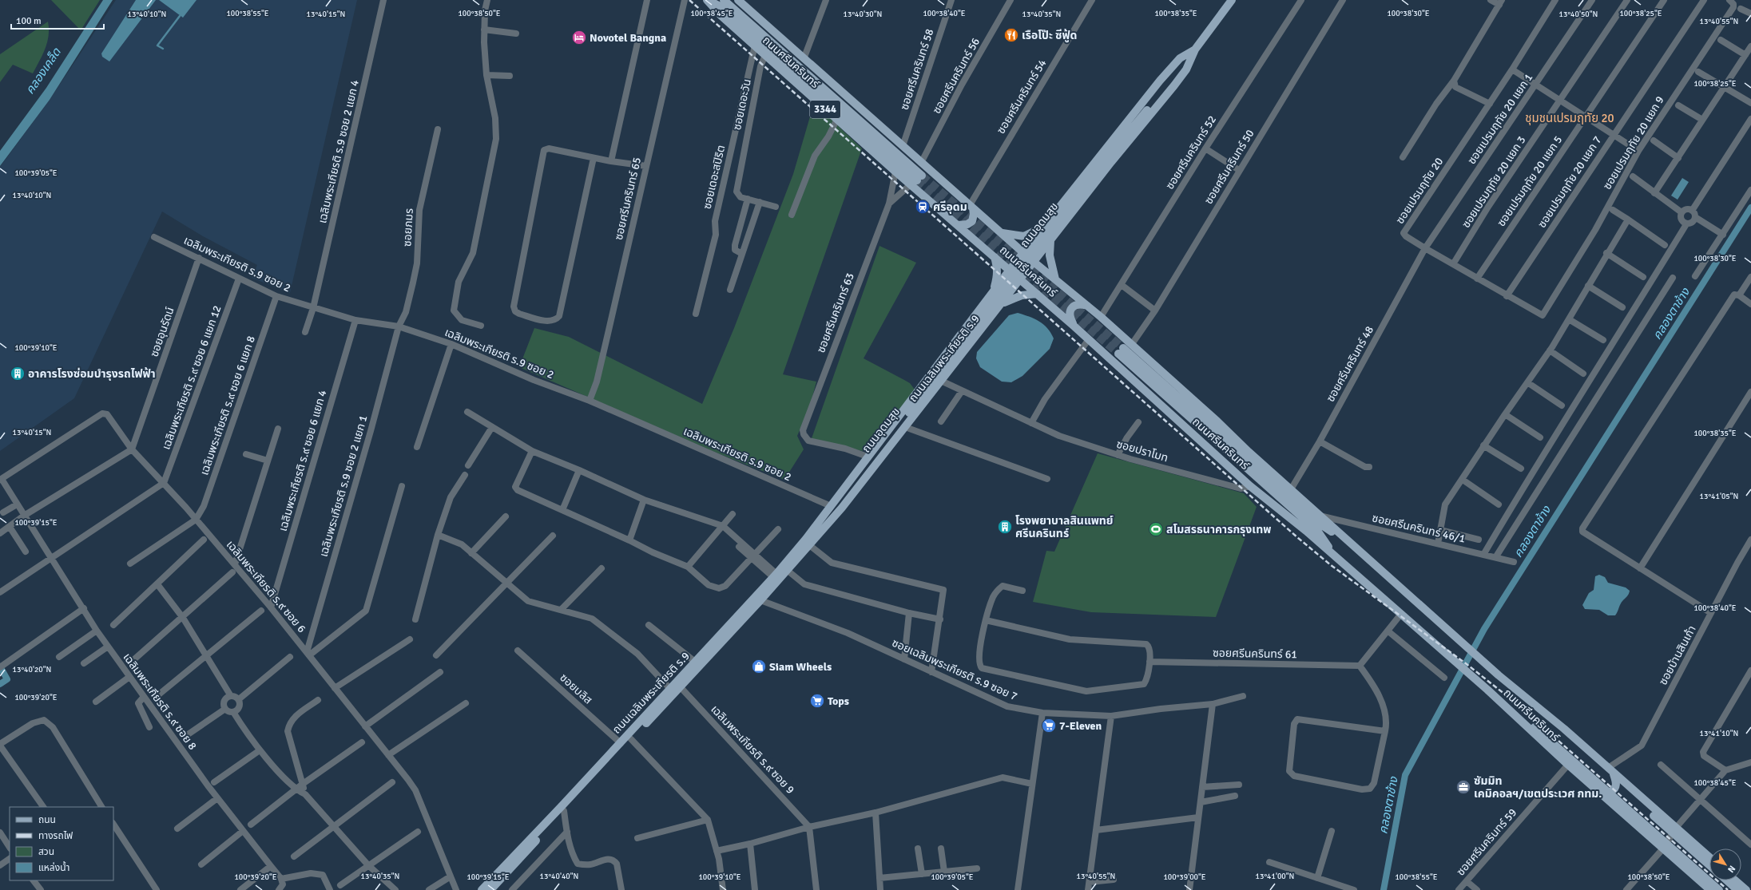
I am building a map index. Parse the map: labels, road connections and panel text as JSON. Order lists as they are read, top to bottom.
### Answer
{
  "streets": {
    "main road": [
      "ถนนศรีนครินทร์",
      "3344",
      "ถนนอุดมสุข",
      "ถนนเฉลิมพระเกียรติ ร.9"
    ],
    "street": [
      "ซอยศรีนครินทร์ 58",
      "ซอยศรีนครินทร์ 56",
      "ซอยศรีนครินทร์ 54",
      "ซอยเดอะวัน",
      "ซอยเปรมฤทัย 20 แยก 1",
      "ซอยเปรมฤทัย 20 แยก 9",
      "เฉลิมพระเกียรติ ร.9 ซอย 2 แยก 4",
      "ซอยศรีนครินทร์ 52",
      "ซอยศรีนครินทร์ 50",
      "ซอยเดอะสปิริต",
      "ซอยเปรมฤทัย 20 แยก 5",
      "ซอยเปรมฤทัย 20 แยก 3",
      "ซอยเปรมฤทัย 20 แยก 7",
      "ซอยเปรมฤทัย 20",
      "ซอยศรีนครินทร์ 65",
      "ซอยภมร",
      "เฉลิมพระเกียรติ ร.9 ซอย 2",
      "ซอยศรีนครินทร์ 63",
      "ซอยอุนรัดน์",
      "ซอยศรีนครินทร์ 48",
      "เฉลิมพระเกียรติ ร.๙ ซอย 6 แยก 12",
      "เฉลิมพระเกียรติ ร.๙ ซอย 6 แยก 8",
      "ซอยปราโมท",
      "เฉลิมพระเกียรติ ร.๙ ซอย 6 แยก 4",
      "เฉลิมพระเกียรติ ร.9 ซอย 2 แยก 1",
      "ซอยศรีนครินทร์ 46/1",
      "เฉลิมพระเกียรติ ร.๙ ซอย 6",
      "ซอยศรีนครินทร์ 61",
      "ซอยบ้านสินเก้า",
      "ซอยเฉลิมพระเกียรติ ร.9 ซอย 7",
      "ซอยบลิส",
      "เฉลิมพระเกียรติ ร.๙ ซอย 8",
      "เฉลิมพระเกียรติ ร.๙ ซอย 9",
      "ซอยศรีนครินทร์ 59"
    ]
  },
  "crossings": [
    ["ถนนศรีนครินทร์", "ซอยศรีนครินทร์ 58"],
    ["ถนนศรีนครินทร์", "ซอยศรีนครินทร์ 56"],
    ["ถนนศรีนครินทร์", "ซอยศรีนครินทร์ 54"],
    ["ถนนศรีนครินทร์", "ซอยเดอะวัน"],
    ["ถนนศรีนครินทร์", "ซอยศรีนครินทร์ 52"],
    ["ถนนศรีนครินทร์", "ซอยศรีนครินทร์ 50"],
    ["ถนนศรีนครินทร์", "ซอยเดอะสปิริต"],
    ["ถนนศรีนครินทร์", "ถนนอุดมสุข"],
    ["ถนนศรีนครินทร์", "ซอยศรีนครินทร์ 63"],
    ["ถนนศรีนครินทร์", "ถนนเฉลิมพระเกียรติ ร.9"],
    ["ถนนศรีนครินทร์", "ซอยศรีนครินทร์ 48"],
    ["ถนนศรีนครินทร์", "ซอยปราโมท"],
    ["ถนนศรีนครินทร์", "ซอยศรีนครินทร์ 46/1"],
    ["ถนนศรีนครินทร์", "ซอยบ้านสินเก้า"],
    ["ถนนศรีนครินทร์", "ซอยศรีนครินทร์ 59"],
    ["ซอยเปรมฤทัย 20 แยก 1", "ซอยเปรมฤทัย 20"],
    ["ซอยเปรมฤทัย 20 แยก 1", "ซอยศรีนครินทร์ 48"],
    ["ซอยเปรมฤทัย 20 แยก 9", "ซอยเปรมฤทัย 20"],
    ["เฉลิมพระเกียรติ ร.9 ซอย 2 แยก 4", "เฉลิมพระเกียรติ ร.9 ซอย 2"],
    ["ซอยเปรมฤทัย 20 แยก 5", "ซอยเปรมฤทัย 20"],
    ["ซอยเปรมฤทัย 20 แยก 3", "ซอยเปรมฤทัย 20"],
    ["ซอยเปรมฤทัย 20 แยก 7", "ซอยเปรมฤทัย 20"],
    ["ซอยเปรมฤทัย 20", "ซอยศรีนครินทร์ 48"],
    ["ซอยศรีนครินทร์ 65", "เฉลิมพระเกียรติ ร.9 ซอย 2"],
    ["ถนนอุดมสุข", "ซอยศรีนครินทร์ 63"],
    ["ถนนอุดมสุข", "ถนนเฉลิมพระเกียรติ ร.9"],
    ["ซอยภมร", "เฉลิมพระเกียรติ ร.9 ซอย 2"],
    ["ซอยภมร", "เฉลิมพระเกียรติ ร.9 ซอย 2 แยก 1"],
    ["เฉลิมพระเกียรติ ร.9 ซอย 2", "ซอยอุนรัดน์"],
    ["เฉลิมพระเกียรติ ร.9 ซอย 2", "ถนนเฉลิมพระเกียรติ ร.9"],
    ["เฉลิมพระเกียรติ ร.9 ซอย 2", "เฉลิมพระเกียรติ ร.๙ ซอย 6 แยก 12"],
    ["เฉลิมพระเกียรติ ร.9 ซอย 2", "เฉลิมพระเกียรติ ร.๙ ซอย 6 แยก 8"],
    ["เฉลิมพระเกียรติ ร.9 ซอย 2", "เฉลิมพระเกียรติ ร.๙ ซอย 6 แยก 4"],
    ["เฉลิมพระเกียรติ ร.9 ซอย 2", "เฉลิมพระเกียรติ ร.9 ซอย 2 แยก 1"],
    ["ซอยศรีนครินทร์ 63", "ถนนเฉลิมพระเกียรติ ร.9"],
    ["ซอยอุนรัดน์", "เฉลิมพระเกียรติ ร.๙ ซอย 6"],
    ["ถนนเฉลิมพระเกียรติ ร.9", "ซอยปราโมท"],
    ["ถนนเฉลิมพระเกียรติ ร.9", "ซอยเฉลิมพระเกียรติ ร.9 ซอย 7"],
    ["ถนนเฉลิมพระเกียรติ ร.9", "ซอยบลิส"],
    ["ถนนเฉลิมพระเกียรติ ร.9", "เฉลิมพระเกียรติ ร.๙ ซอย 9"],
    ["เฉลิมพระเกียรติ ร.๙ ซอย 6 แยก 12", "เฉลิมพระเกียรติ ร.๙ ซอย 6"],
    ["เฉลิมพระเกียรติ ร.๙ ซอย 6 แยก 8", "เฉลิมพระเกียรติ ร.๙ ซอย 6"],
    ["เฉลิมพระเกียรติ ร.๙ ซอย 6 แยก 4", "เฉลิมพระเกียรติ ร.๙ ซอย 6"],
    ["เฉลิมพระเกียรติ ร.9 ซอย 2 แยก 1", "เฉลิมพระเกียรติ ร.๙ ซอย 6"],
    ["เฉลิมพระเกียรติ ร.๙ ซอย 6", "เฉลิมพระเกียรติ ร.๙ ซอย 8"]
  ],
  "districts": ["ชุมชนเปรมฤทัย 20"],
  "water": ["คลองเคล็ด", "คลองตาช้าง"],
  "places": {
    "restaurant": ["เรือโป๊ะ ซีฟู้ด"],
    "hotel": ["Novotel Bangna"],
    "station": ["ศรีอุดม"],
    "building": ["อาคารโรงซ่อมบำรุงรถไฟฟ้า", "โรงพยาบาลสินแพทย์ ศรีนครินทร์"],
    "sports": ["สโมสรธนาคารกรุงเทพ"],
    "shop": ["Siam Wheels"],
    "supermarket": ["Tops", "7-Eleven"],
    "office": ["ซัมมิท เคมิคอลฯ/เขตประเวศ กทม."]
  },
  "legend": [
    "ถนน",
    "ทางรถไฟ",
    "สวน",
    "แหล่งน้ำ"
  ],
  "scale_bar": "100 m",
  "north": "bottom right",
  "coordinates": [
    "100°38'55\"E",
    "100°38'40\"E",
    "100°38'35\"E",
    "100°38'30\"E",
    "100°38'50\"E",
    "100°38'45\"E",
    "100°38'25\"E",
    "13°40'10\"N",
    "13°40'15\"N",
    "13°40'30\"N",
    "13°40'35\"N",
    "13°40'50\"N",
    "13°40'55\"N",
    "100°39'05\"E",
    "100°39'10\"E",
    "13°41'05\"N",
    "100°39'15\"E",
    "13°40'20\"N",
    "100°39'20\"E",
    "13°41'10\"N",
    "13°40'40\"N",
    "13°41'00\"N",
    "100°39'00\"E"
  ]
}
